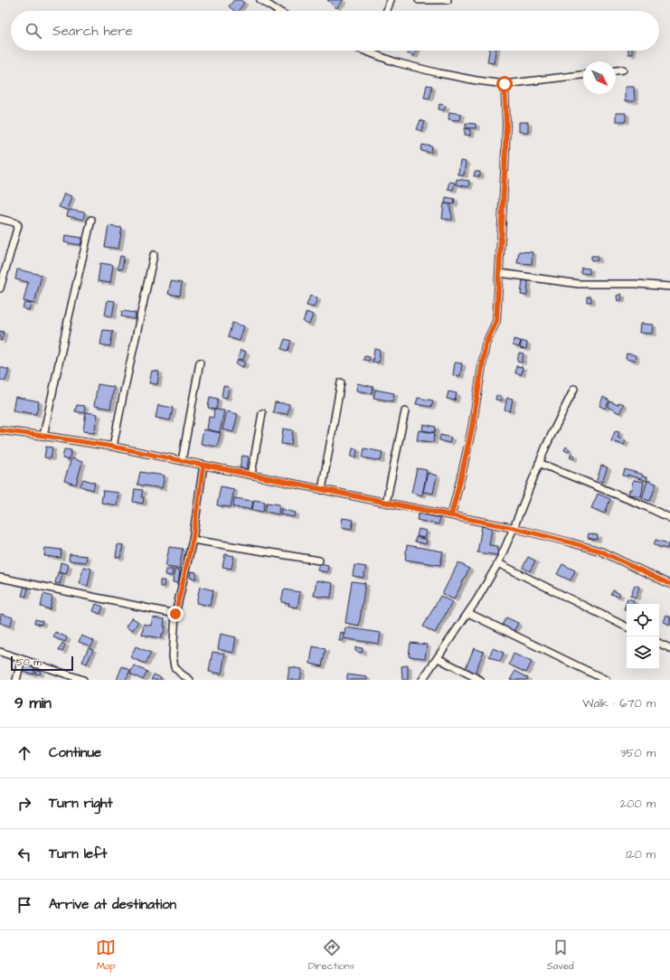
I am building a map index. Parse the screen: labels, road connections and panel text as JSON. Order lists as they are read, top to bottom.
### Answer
{
  "scale_bar": "50 m",
  "north": "bottom right",
  "page": {
    "search": "Search here",
    "scale": "50 m",
    "heading": ["9 min", "Walk · 670 m"],
    "list": [
      ["Continue", "350 m"],
      ["Turn right", "200 m"],
      ["Turn left", "120 m"],
      "Arrive at destination"
    ],
    "nav": ["Map", "Directions", "Saved"]
  }
}
